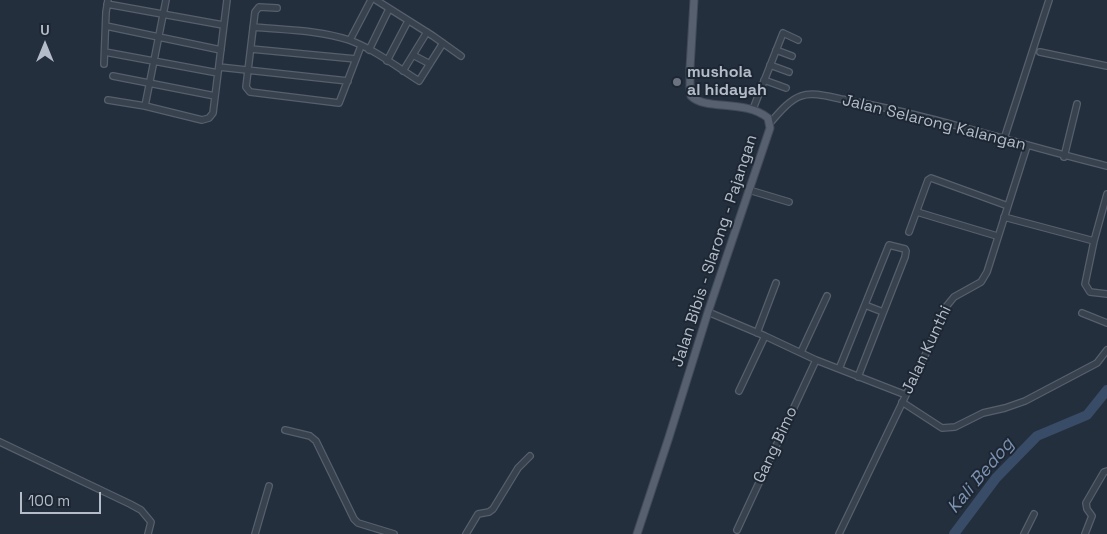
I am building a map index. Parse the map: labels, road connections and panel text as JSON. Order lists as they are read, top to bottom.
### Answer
{
  "streets": {
    "main road": ["Jalan Bibis - Slarong - Pajangan"],
    "street": ["Jalan Selarong Kalangan", "Jalan Kunthi", "Gang Bimo"]
  },
  "crossings": [
    ["Jalan Selarong Kalangan", "Jalan Bibis - Slarong - Pajangan"],
    ["Jalan Selarong Kalangan", "Jalan Kunthi"]
  ],
  "water": ["Kali Bedog"],
  "places": ["mushola al hidayah"],
  "scale_bar": "100 m",
  "north": "top"
}
